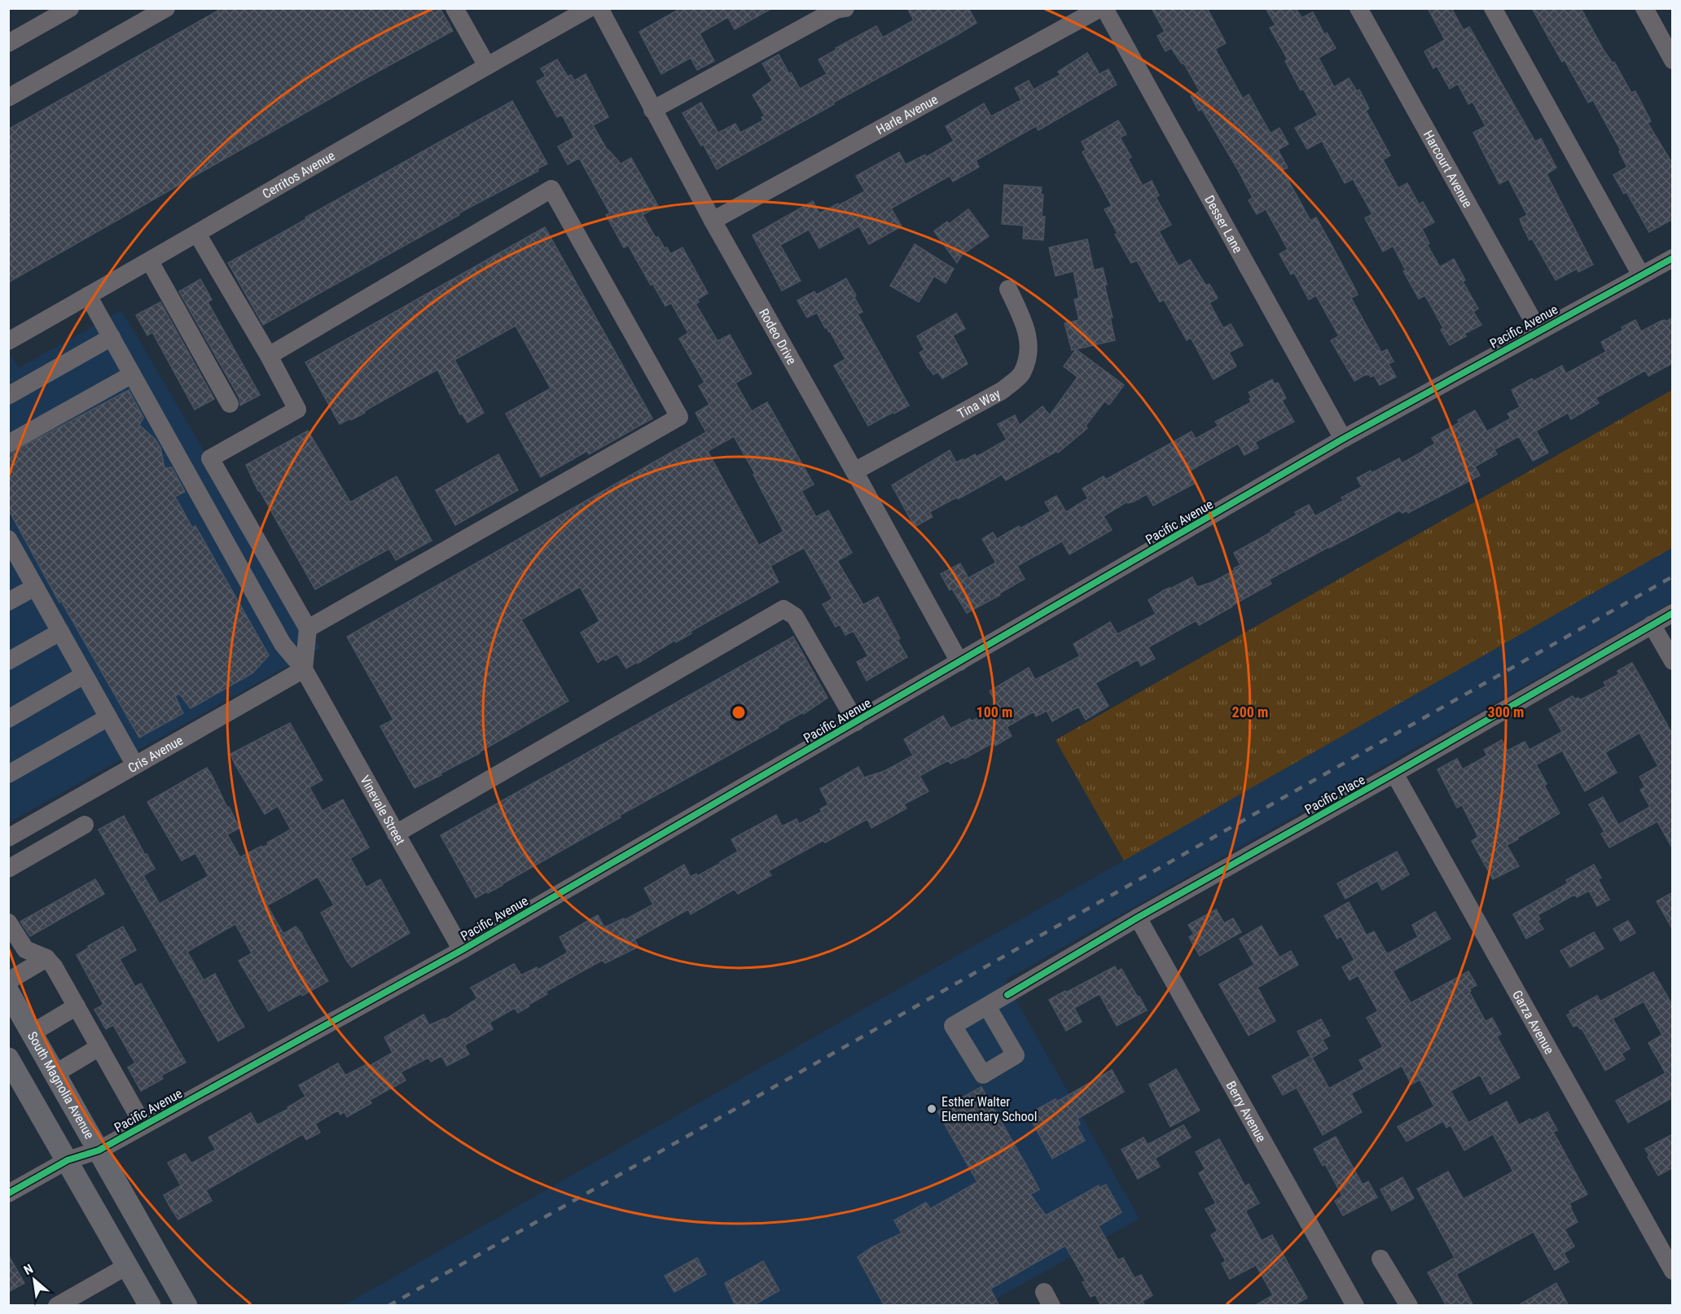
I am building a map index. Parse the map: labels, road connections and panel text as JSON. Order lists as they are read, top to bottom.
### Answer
{
  "streets": {
    "main road": ["South Magnolia Avenue"],
    "street": [
      "Harle Avenue",
      "Harcourt Avenue",
      "Cerritos Avenue",
      "Desser Lane",
      "Pacific Avenue",
      "Rodeo Drive",
      "Tina Way",
      "Cris Avenue",
      "Pacific Place",
      "Vinevale Street",
      "Garza Avenue",
      "Berry Avenue"
    ]
  },
  "crossings": [
    ["Harle Avenue", "Rodeo Drive"],
    ["Harcourt Avenue", "Pacific Avenue"],
    ["Cerritos Avenue", "Vinevale Street"],
    ["Desser Lane", "Pacific Avenue"],
    ["Pacific Avenue", "Rodeo Drive"],
    ["Pacific Avenue", "Vinevale Street"],
    ["Pacific Avenue", "South Magnolia Avenue"],
    ["Rodeo Drive", "Tina Way"],
    ["Cris Avenue", "Vinevale Street"],
    ["Pacific Place", "Garza Avenue"],
    ["Pacific Place", "Berry Avenue"]
  ],
  "places": ["Esther Walter Elementary School"],
  "north": "top left",
  "rings": ["100 m", "200 m", "300 m"]
}
